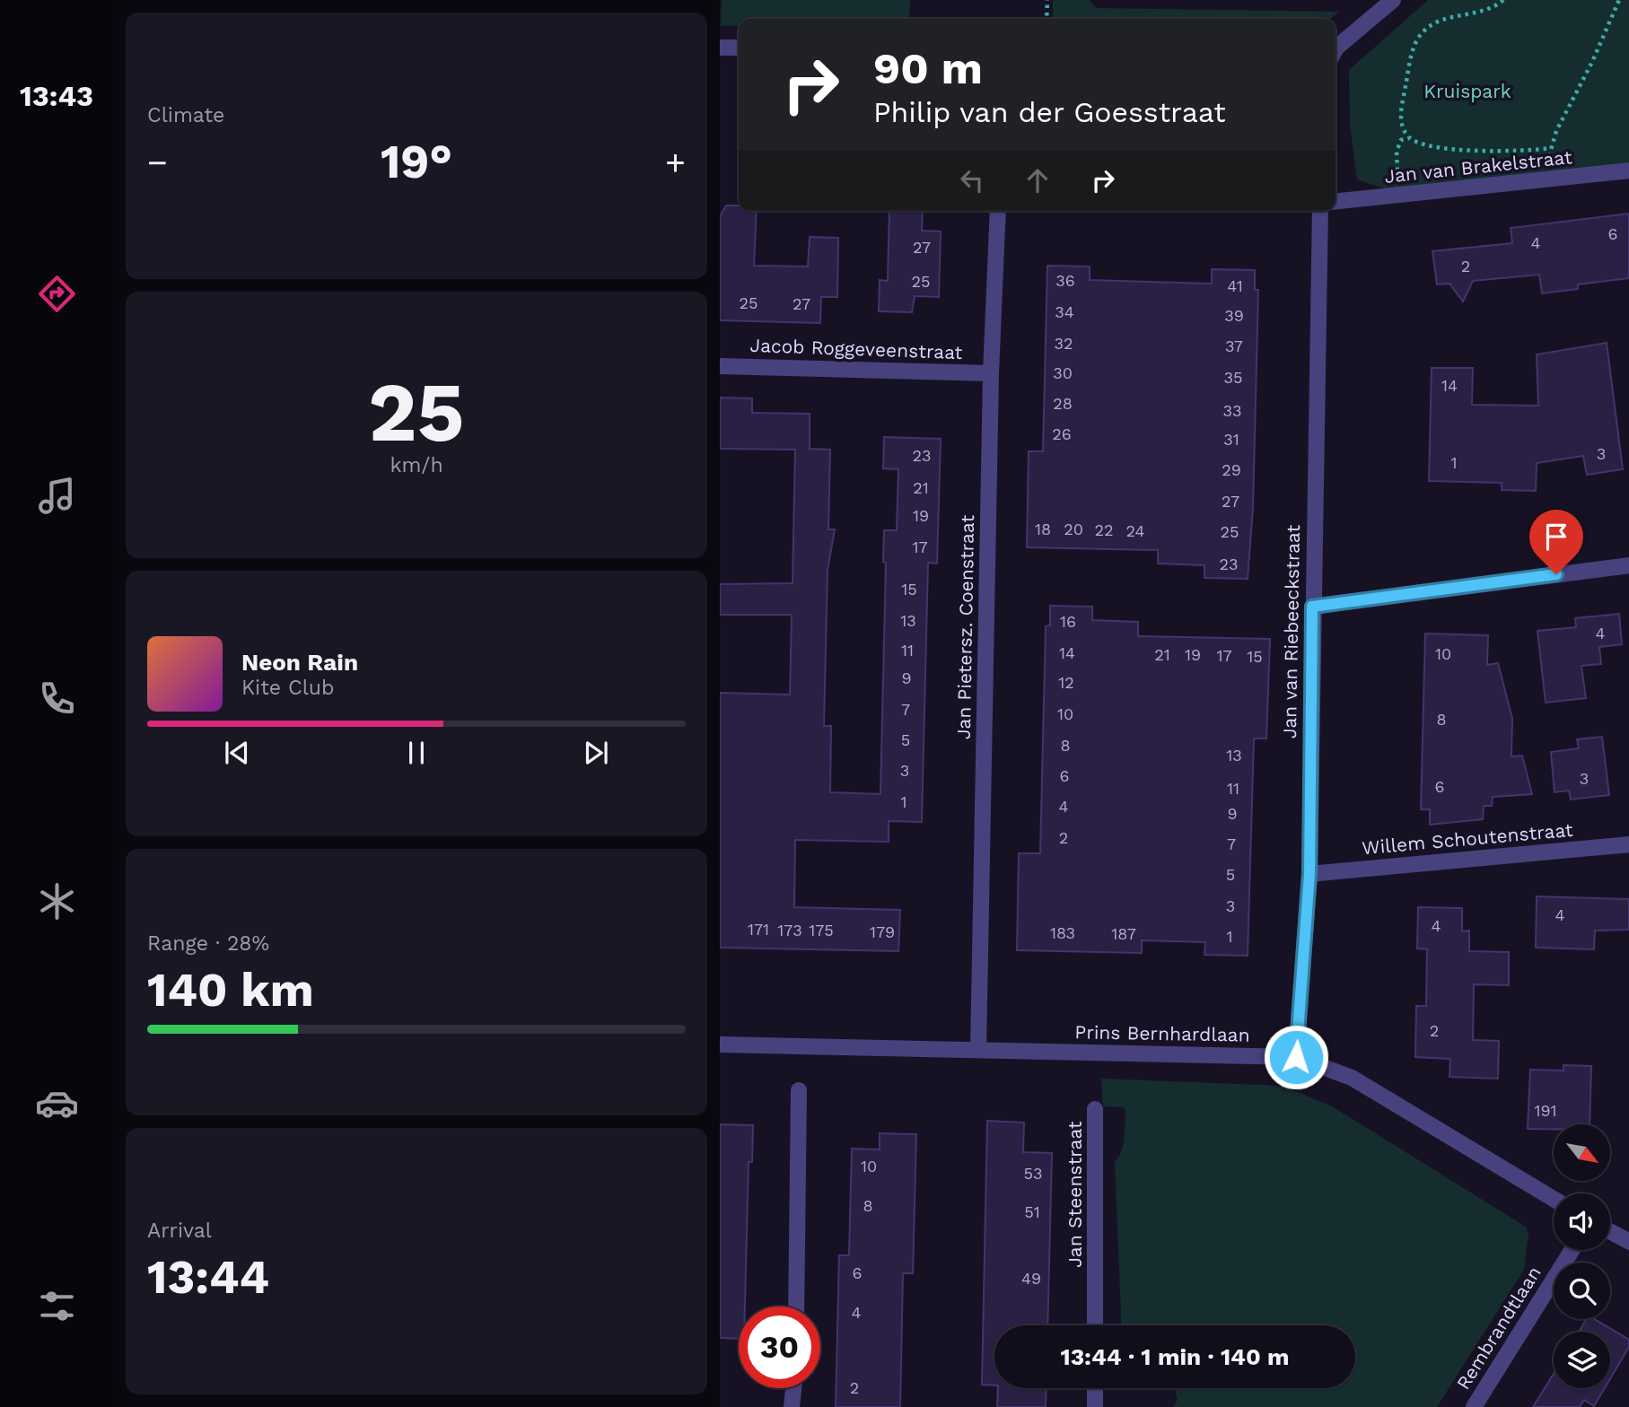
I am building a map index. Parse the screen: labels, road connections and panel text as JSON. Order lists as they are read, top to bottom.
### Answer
{
  "streets": {
    "street": [
      "Jan van Brakelstraat",
      "Jacob Roggeveenstraat",
      "Jan Pietersz. Coenstraat",
      "Jan van Riebeeckstraat",
      "Willem Schoutenstraat",
      "Prins Bernhardlaan",
      "Jan Steenstraat",
      "Rembrandtlaan"
    ]
  },
  "crossings": [
    ["Jacob Roggeveenstraat", "Jan Pietersz. Coenstraat"],
    ["Jan Pietersz. Coenstraat", "Prins Bernhardlaan"],
    ["Jan van Riebeeckstraat", "Willem Schoutenstraat"],
    ["Jan van Riebeeckstraat", "Prins Bernhardlaan"]
  ],
  "parks": ["Kruispark"],
  "house_numbers": [
    "6",
    "4",
    "27",
    "2",
    "36",
    "25",
    "41",
    "25",
    "27",
    "34",
    "39",
    "32",
    "37",
    "30",
    "35",
    "14",
    "28",
    "33",
    "26",
    "31",
    "3",
    "23",
    "1",
    "29",
    "21",
    "27",
    "19",
    "18",
    "20",
    "22",
    "24",
    "25",
    "17",
    "23",
    "15",
    "13",
    "16",
    "4",
    "11",
    "14",
    "10",
    "21",
    "19",
    "17",
    "15",
    "9",
    "12",
    "7",
    "10",
    "8",
    "5",
    "8",
    "13",
    "3",
    "6",
    "3",
    "6",
    "11",
    "1",
    "4",
    "9",
    "2",
    "7",
    "5",
    "3",
    "4",
    "4",
    "171",
    "173",
    "175",
    "179",
    "183",
    "187",
    "1",
    "2",
    "191",
    "10",
    "53",
    "8",
    "51",
    "6",
    "49",
    "4",
    "2"
  ],
  "north": "bottom right",
  "page": {
    "tabs": "13:43",
    "tile": [
      "Climate",
      ["25", "km/h"],
      ["Range · 28%", "140 km"],
      ["Arrival", "13:44"]
    ],
    "turn": ["90 m", "Philip van der Goesstraat"],
    "heat": ["−", "19°", "+"],
    "song": ["Neon Rain", "Kite Club"],
    "limit": "30",
    "trip": "13:44 · 1 min · 140 m"
  }
}
